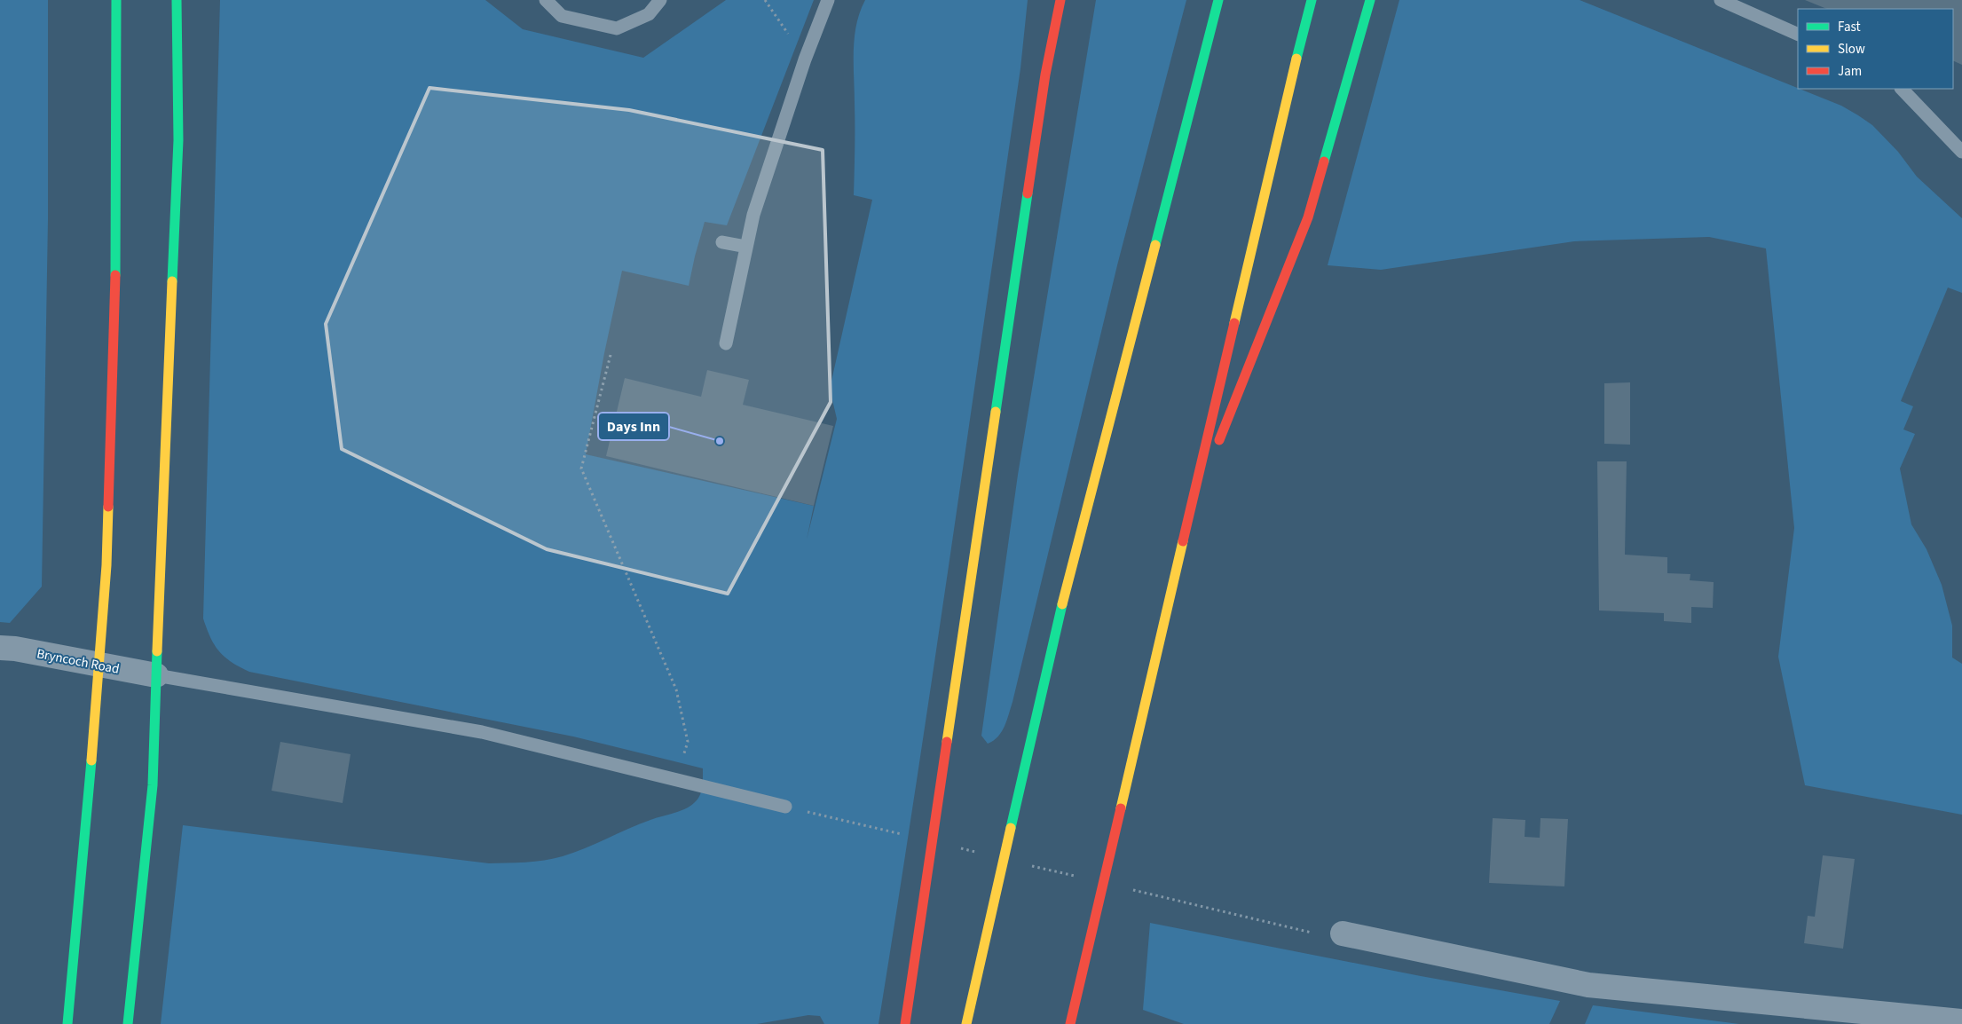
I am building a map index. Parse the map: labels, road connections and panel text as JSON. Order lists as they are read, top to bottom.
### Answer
{
  "streets": {
    "street": ["Bryncoch Road"]
  },
  "places": ["Days Inn"],
  "legend": ["Fast", "Slow", "Jam"]
}
